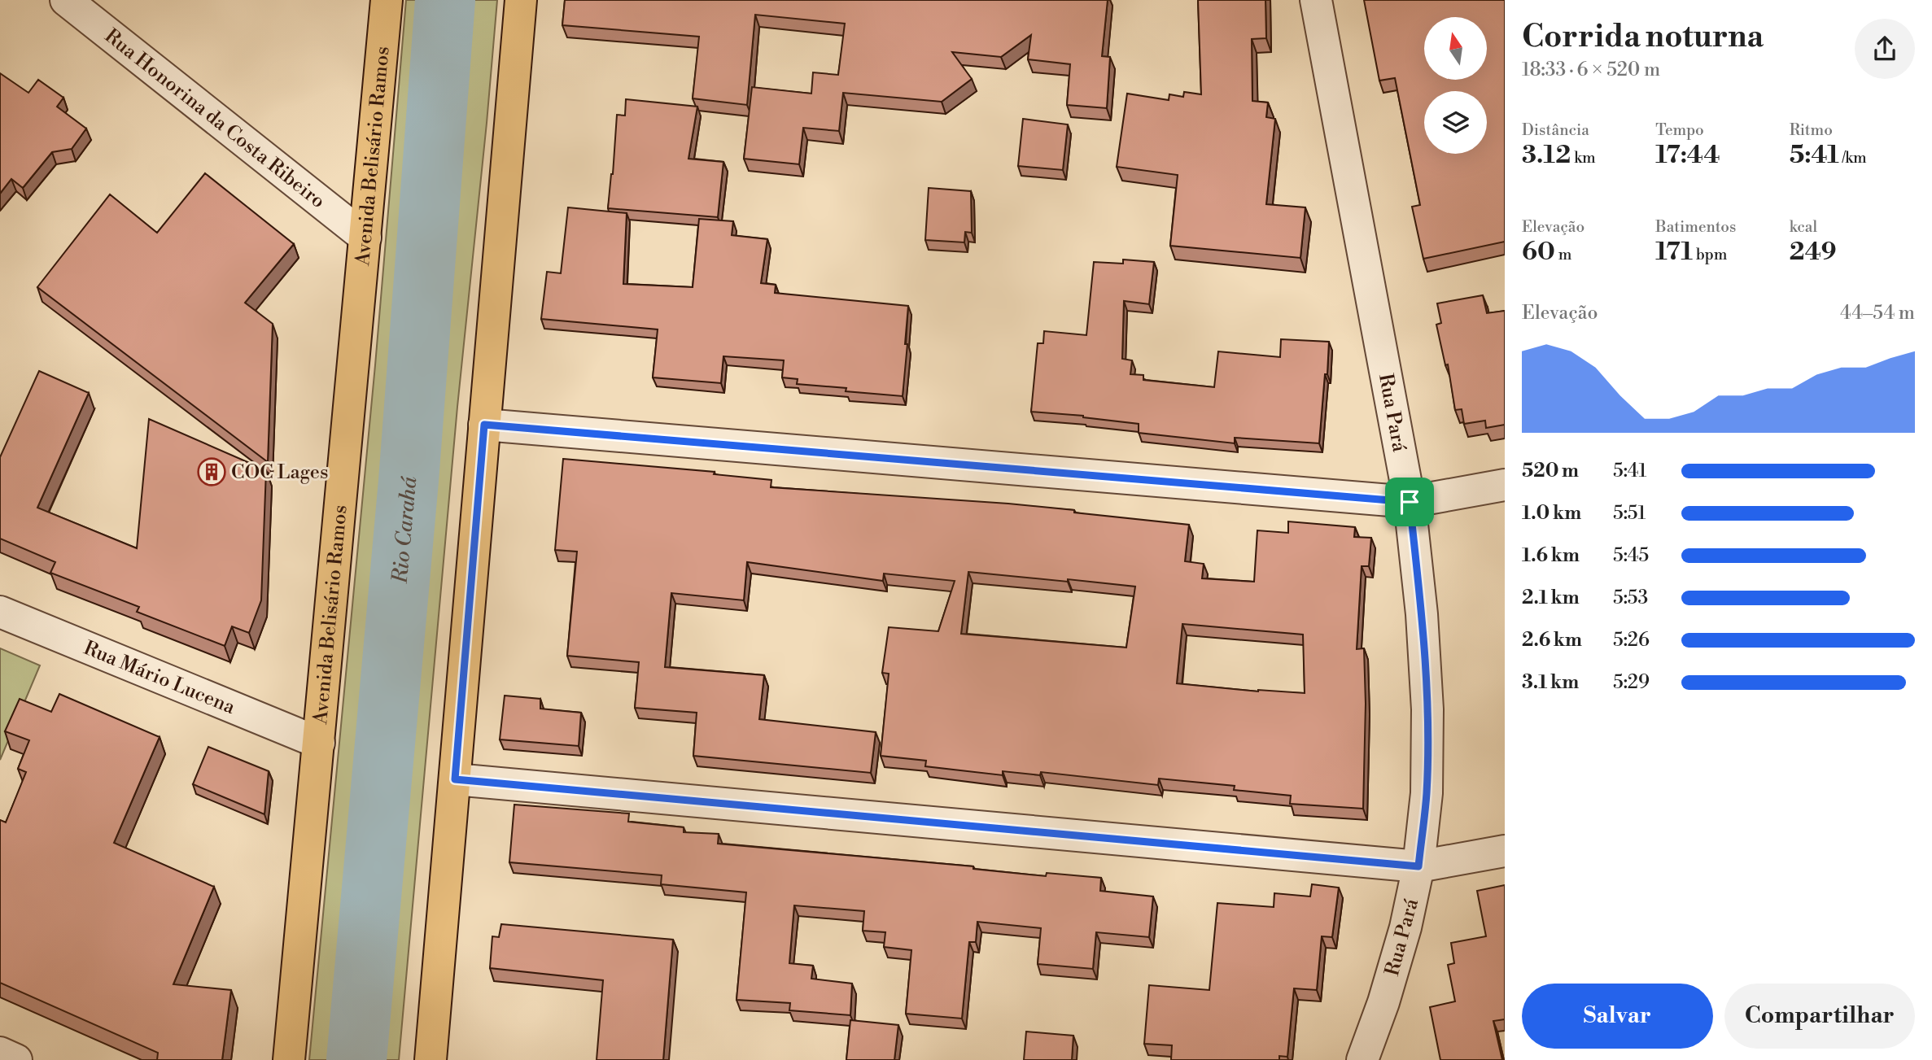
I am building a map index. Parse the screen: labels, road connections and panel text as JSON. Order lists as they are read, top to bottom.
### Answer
{
  "streets": {
    "main road": ["Avenida Belisário Ramos"],
    "street": ["Rua Honorina da Costa Ribeiro", "Rua Pará", "Rua Mário Lucena"]
  },
  "crossings": [
    ["Rua Honorina da Costa Ribeiro", "Avenida Belisário Ramos"],
    ["Avenida Belisário Ramos", "Rua Mário Lucena"]
  ],
  "water": ["Rio Carahá"],
  "places": {
    "building": ["COC Lages"]
  },
  "north": "top",
  "page": {
    "heading": ["Corrida noturna", "18:33 · 6 × 520 m"],
    "stats": [
      ["Distância", "3.12 km"],
      ["Tempo", "17:44"],
      ["Ritmo", "5:41 /km"],
      ["Elevação", "60 m"],
      ["Batimentos", "171 bpm"],
      ["kcal", "249"]
    ],
    "chart": ["Elevação", "44–54 m"],
    "list": [
      {
        "name": "520 m",
        "note": "5:41"
      },
      {
        "name": "1.0 km",
        "note": "5:51"
      },
      {
        "name": "1.6 km",
        "note": "5:45"
      },
      {
        "name": "2.1 km",
        "note": "5:53"
      },
      {
        "name": "2.6 km",
        "note": "5:26"
      },
      {
        "name": "3.1 km",
        "note": "5:29"
      }
    ],
    "buttons": ["Salvar", "Compartilhar"]
  }
}
